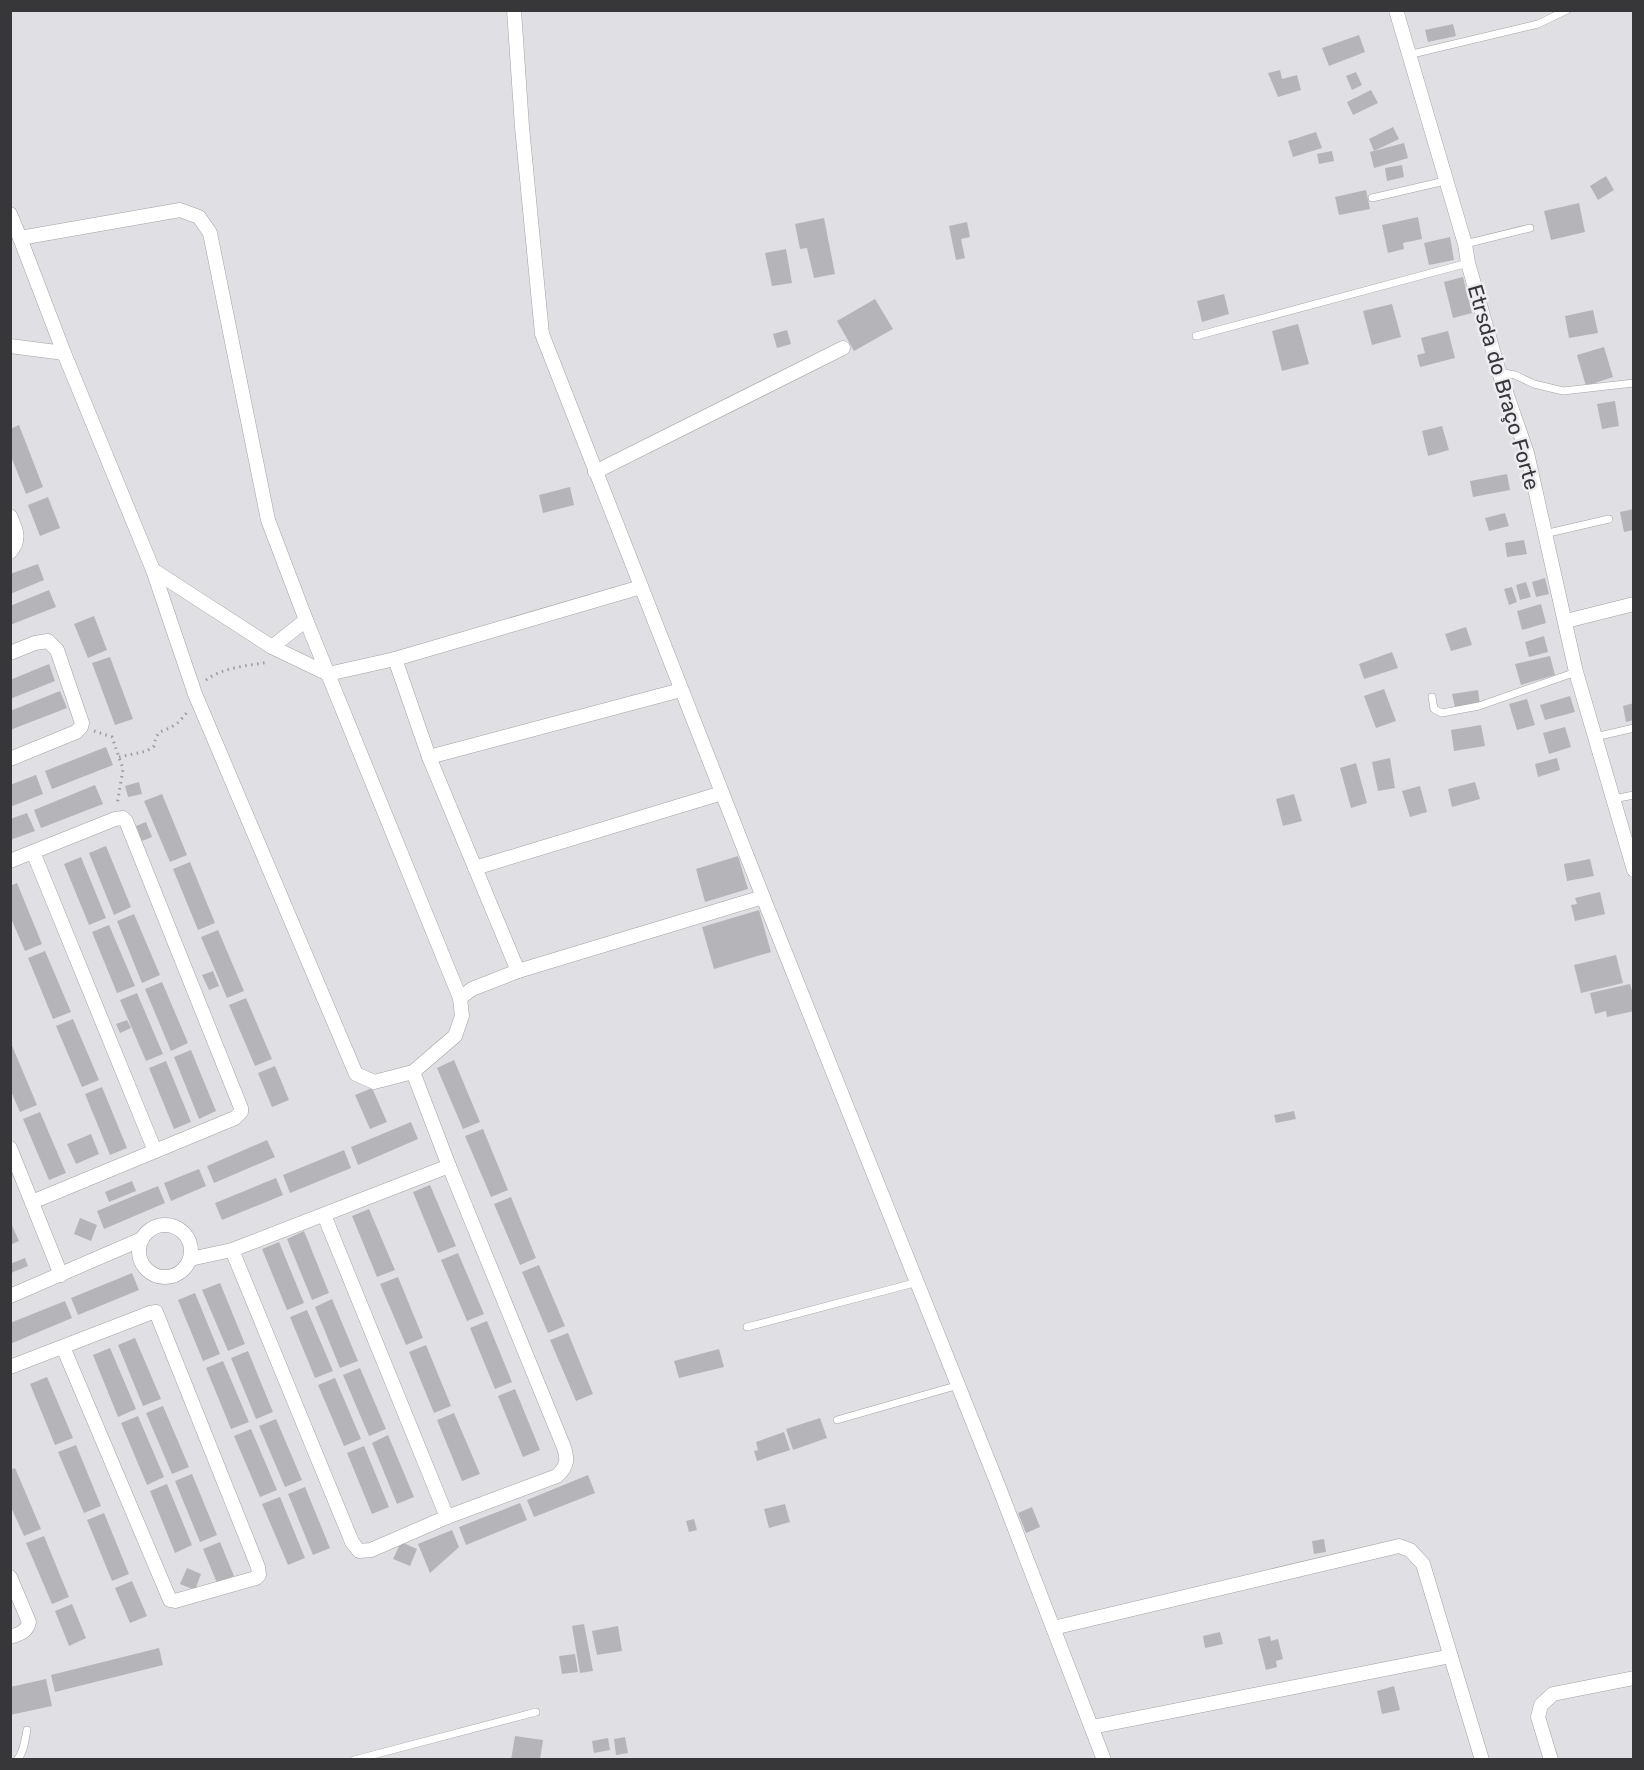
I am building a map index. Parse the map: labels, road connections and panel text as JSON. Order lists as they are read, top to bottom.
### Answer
{
  "streets": {
    "street": ["Etrsda do Braço Forte"]
  }
}
